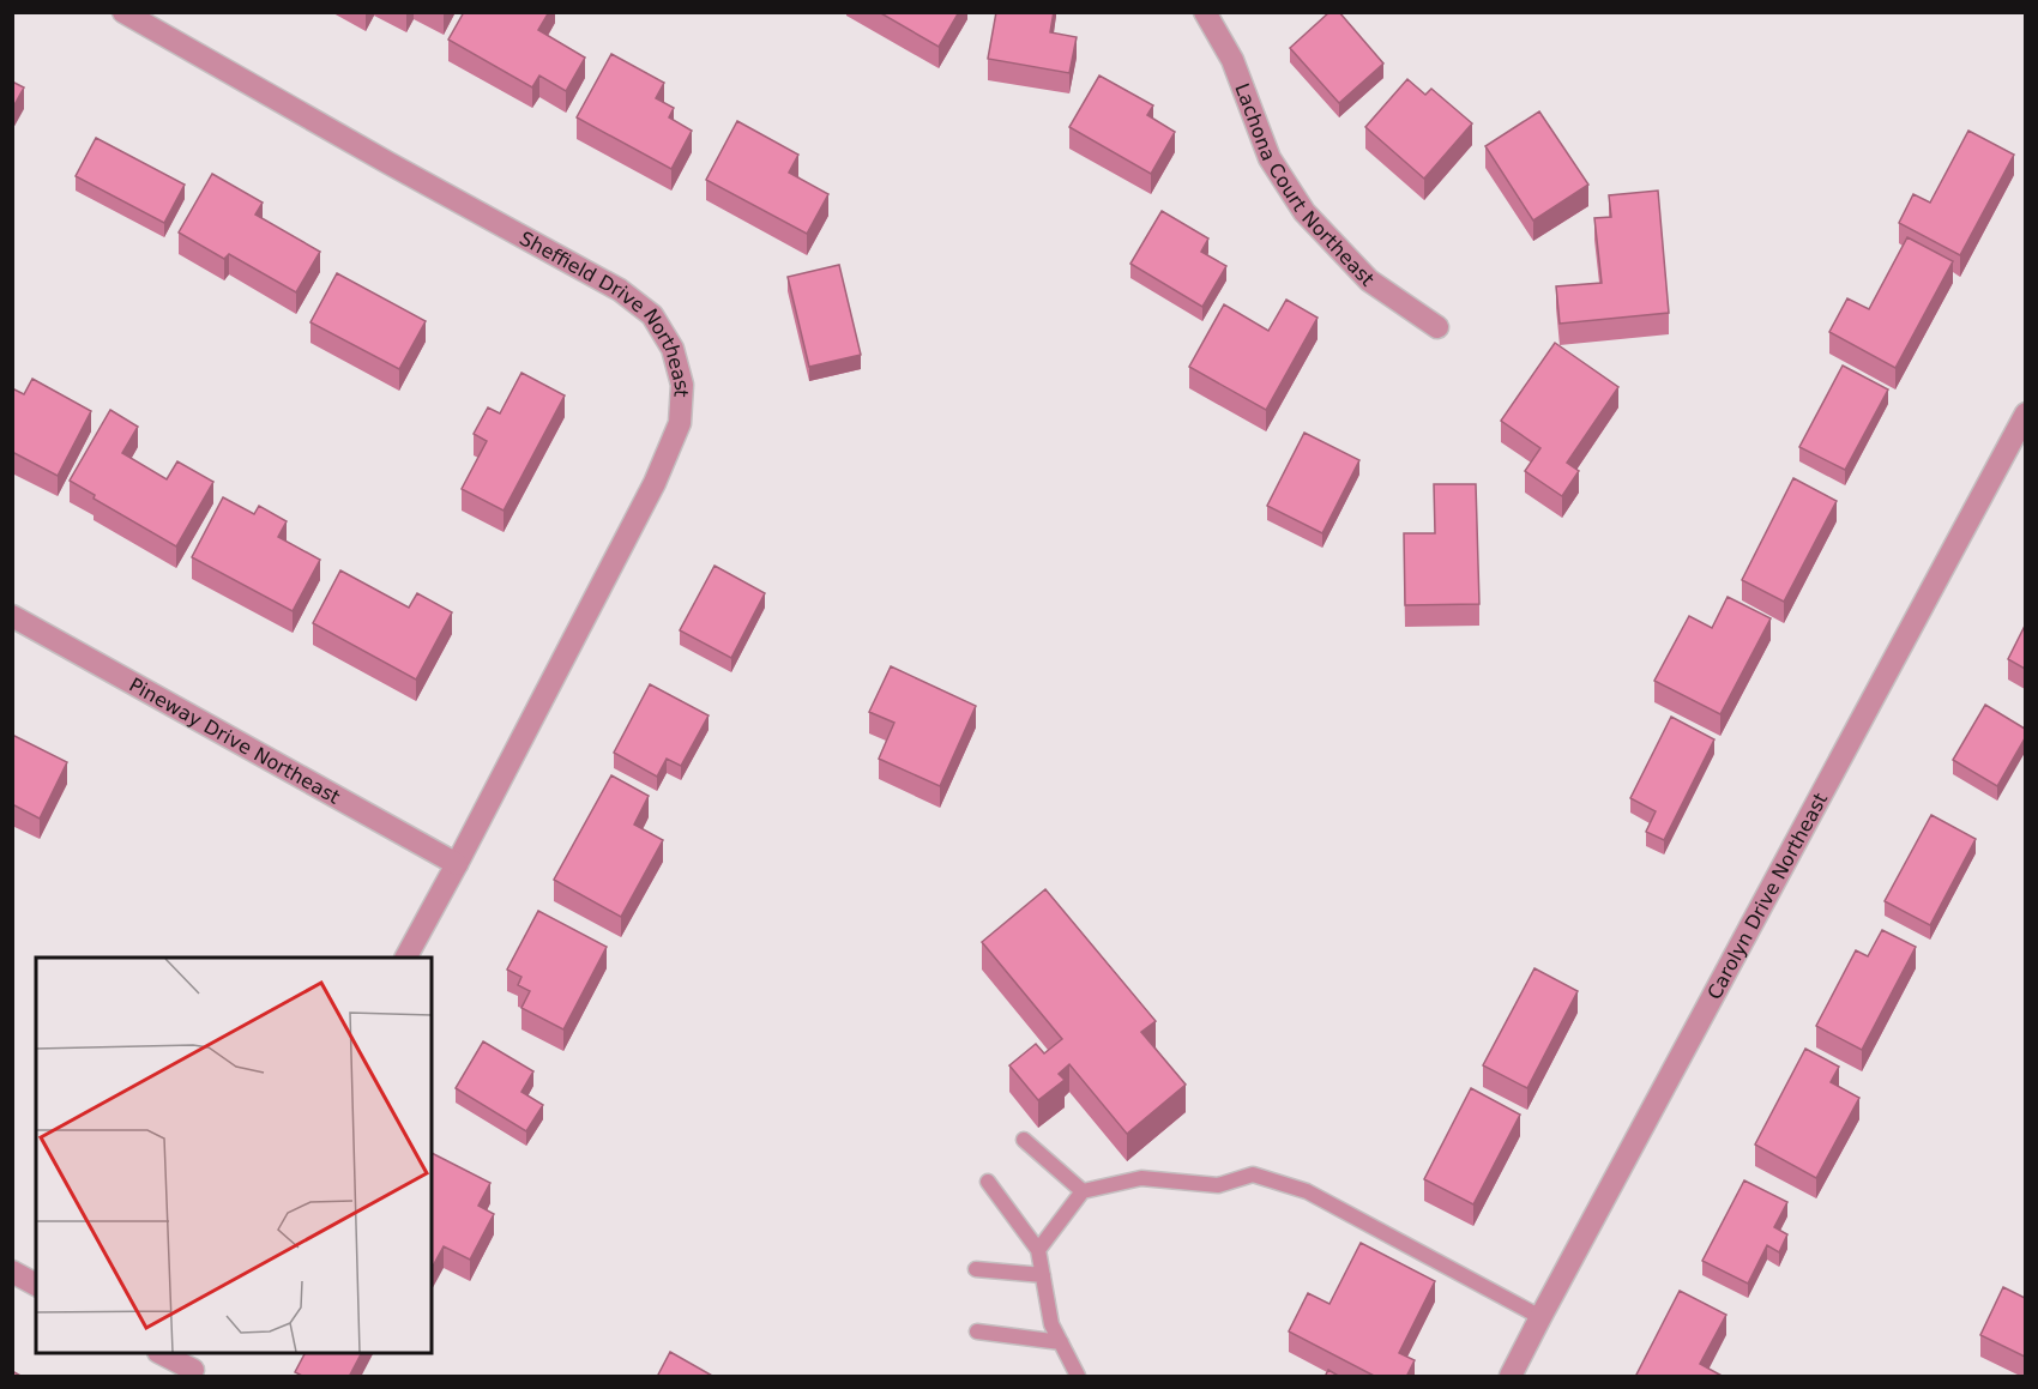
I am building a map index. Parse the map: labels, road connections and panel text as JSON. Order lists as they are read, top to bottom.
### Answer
{
  "streets": {
    "street": [
      "Lachona Court Northeast",
      "Sheffield Drive Northeast",
      "Pineway Drive Northeast",
      "Carolyn Drive Northeast"
    ]
  },
  "crossings": [
    ["Sheffield Drive Northeast", "Pineway Drive Northeast"]
  ]
}
